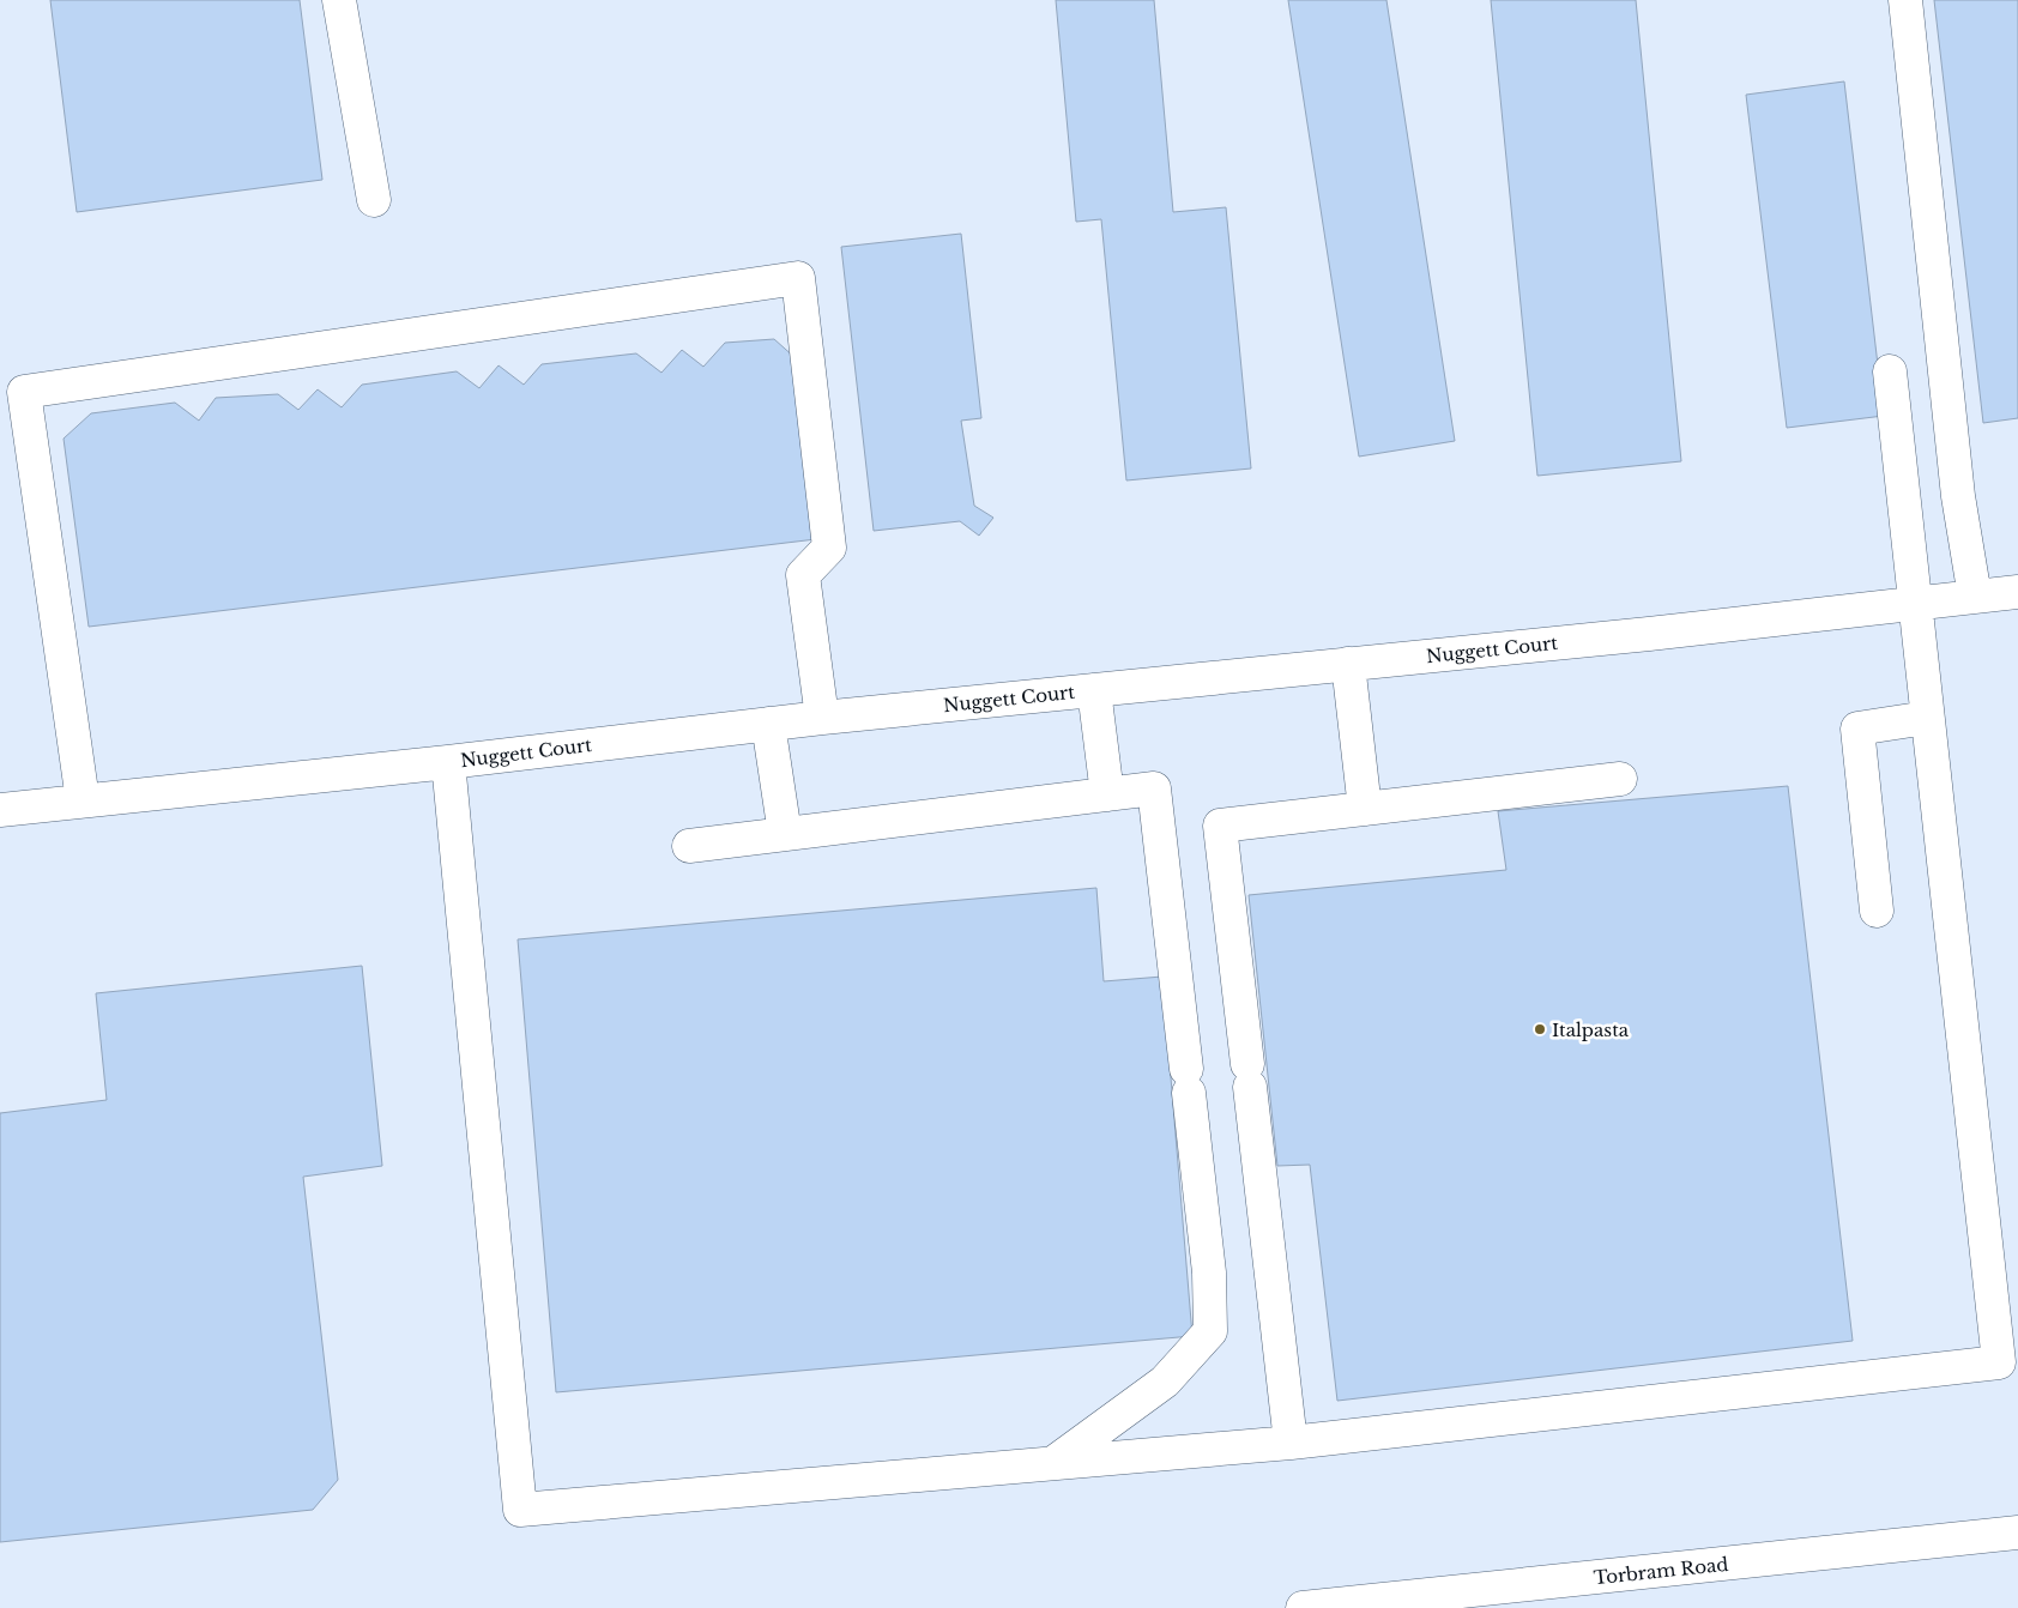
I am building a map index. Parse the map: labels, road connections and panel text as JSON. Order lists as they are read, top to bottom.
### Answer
{
  "streets": {
    "street": ["Nuggett Court", "Torbram Road"]
  },
  "places": ["Italpasta"]
}
